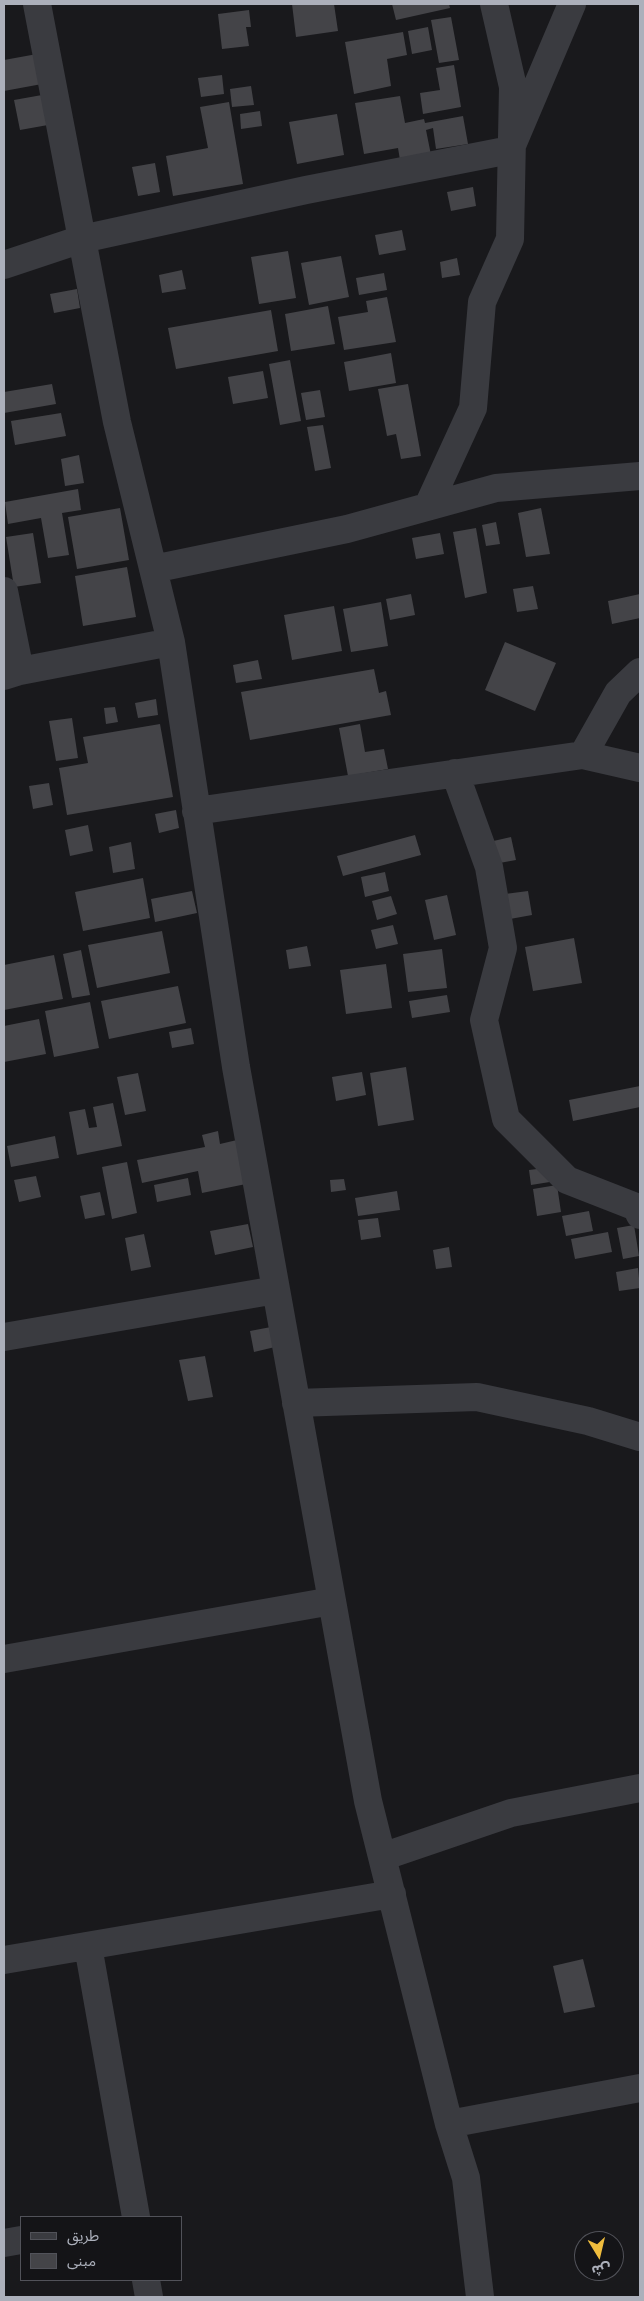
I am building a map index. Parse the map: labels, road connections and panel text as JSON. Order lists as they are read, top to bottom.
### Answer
{
  "legend": ["طريق", "مبنى"],
  "north": "bottom"
}
